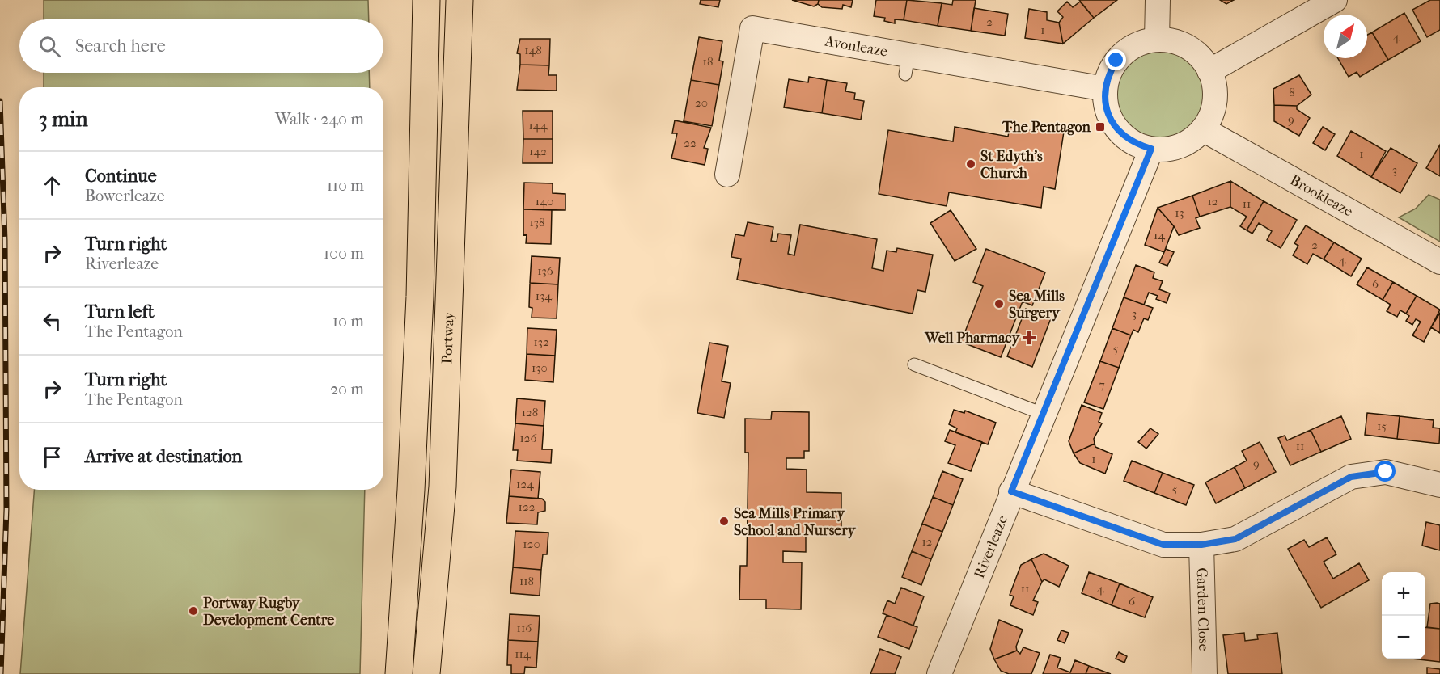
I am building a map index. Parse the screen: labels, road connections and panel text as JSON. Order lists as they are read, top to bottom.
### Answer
{
  "streets": {
    "highway": ["Portway"],
    "street": [
      "Avonleaze",
      "Brookleaze",
      "Riverleaze",
      "Garden Close"
    ]
  },
  "crossings": [
    ["Avonleaze", "Brookleaze"],
    ["Avonleaze", "Riverleaze"],
    ["Brookleaze", "Riverleaze"]
  ],
  "places": {
    "transit": ["The Pentagon"],
    "other": [
      "St Edyth's Church",
      "Sea Mills Surgery",
      "Sea Mills Primary School and Nursery",
      "Portway Rugby Development Centre"
    ],
    "health": ["Well Pharmacy"]
  },
  "house_numbers": [
    "2",
    "1",
    "4",
    "148",
    "18",
    "8",
    "20",
    "9",
    "144",
    "22",
    "142",
    "1",
    "3",
    "140",
    "12",
    "11",
    "13",
    "138",
    "14",
    "2",
    "4",
    "136",
    "6",
    "134",
    "3",
    "132",
    "5",
    "130",
    "7",
    "128",
    "15",
    "126",
    "11",
    "1",
    "9",
    "124",
    "5",
    "122",
    "12",
    "120",
    "118",
    "11",
    "4",
    "6",
    "116",
    "114"
  ],
  "north": "top right",
  "page": {
    "search": "Search here",
    "heading": ["3 min", "Walk · 240 m"],
    "list": [
      ["Continue", "Bowerleaze", "110 m"],
      ["Turn right", "Riverleaze", "100 m"],
      ["Turn left", "The Pentagon", "10 m"],
      ["Turn right", "The Pentagon", "20 m"],
      "Arrive at destination"
    ],
    "map_buttons": ["+", "−"]
  }
}
